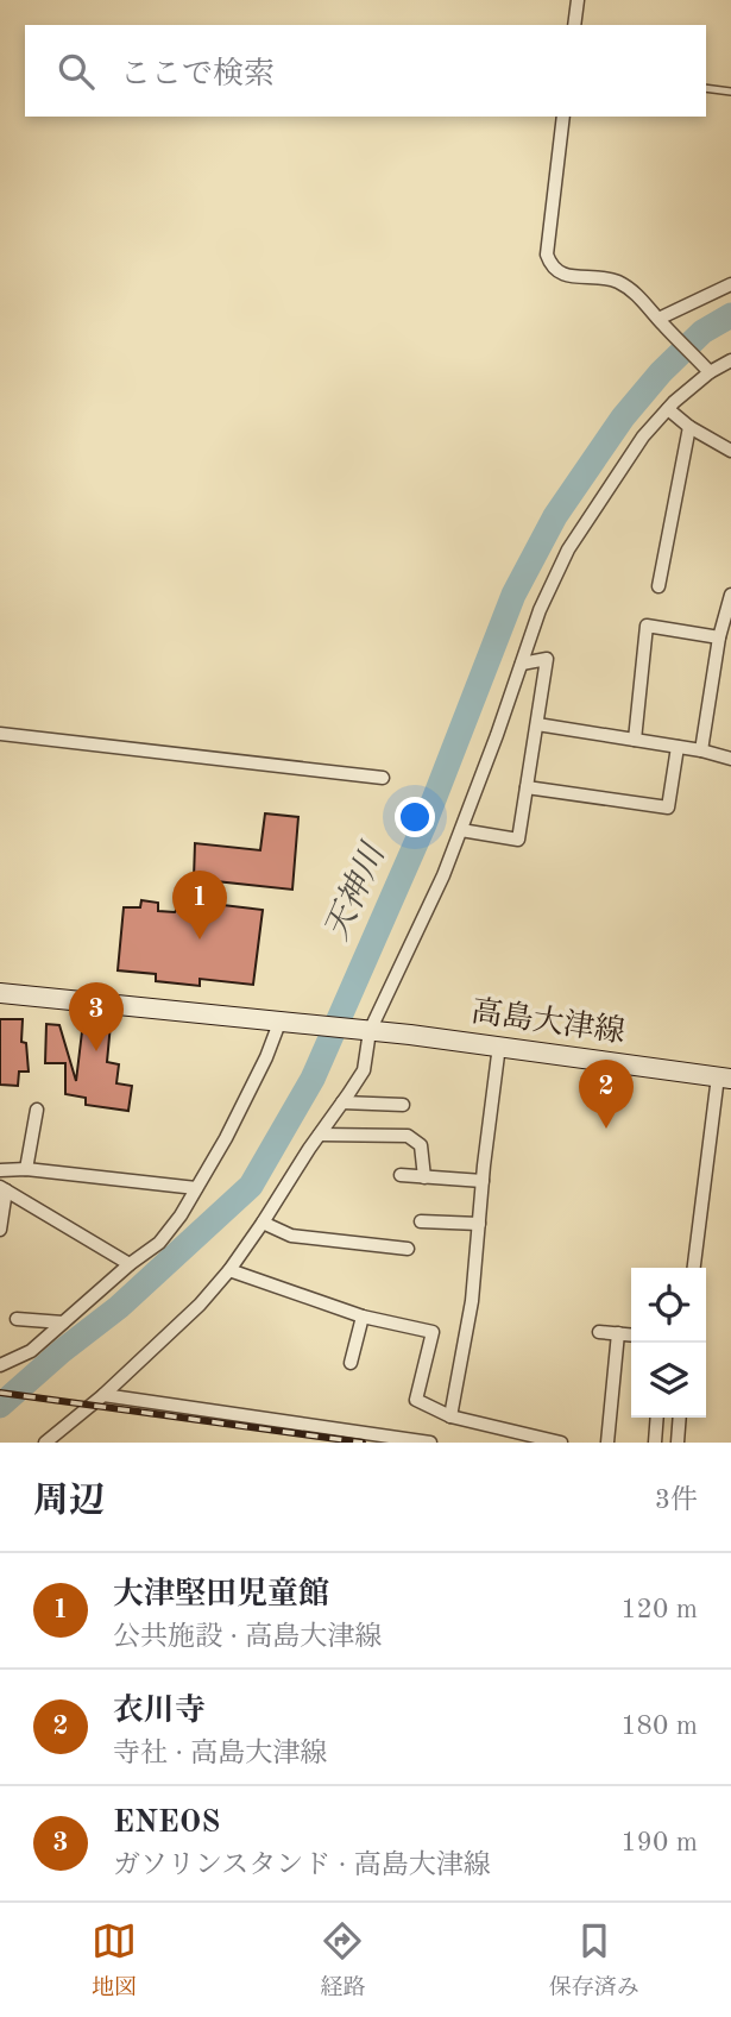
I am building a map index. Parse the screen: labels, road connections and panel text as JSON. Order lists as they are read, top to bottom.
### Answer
{
  "streets": {
    "main road": ["高島大津線"]
  },
  "water": ["天神川"],
  "page": {
    "search": "ここで検索",
    "pins": ["1", "3", "2"],
    "heading": ["周辺", "3件"],
    "list": [
      {
        "mark": "1",
        "name": "大津堅田児童館",
        "note": "公共施設 · 高島大津線",
        "value": "120 m"
      },
      {
        "mark": "2",
        "name": "衣川寺",
        "note": "寺社 · 高島大津線",
        "value": "180 m"
      },
      {
        "mark": "3",
        "name": "ENEOS",
        "note": "ガソリンスタンド · 高島大津線",
        "value": "190 m"
      }
    ],
    "nav": ["地図", "経路", "保存済み"]
  }
}
